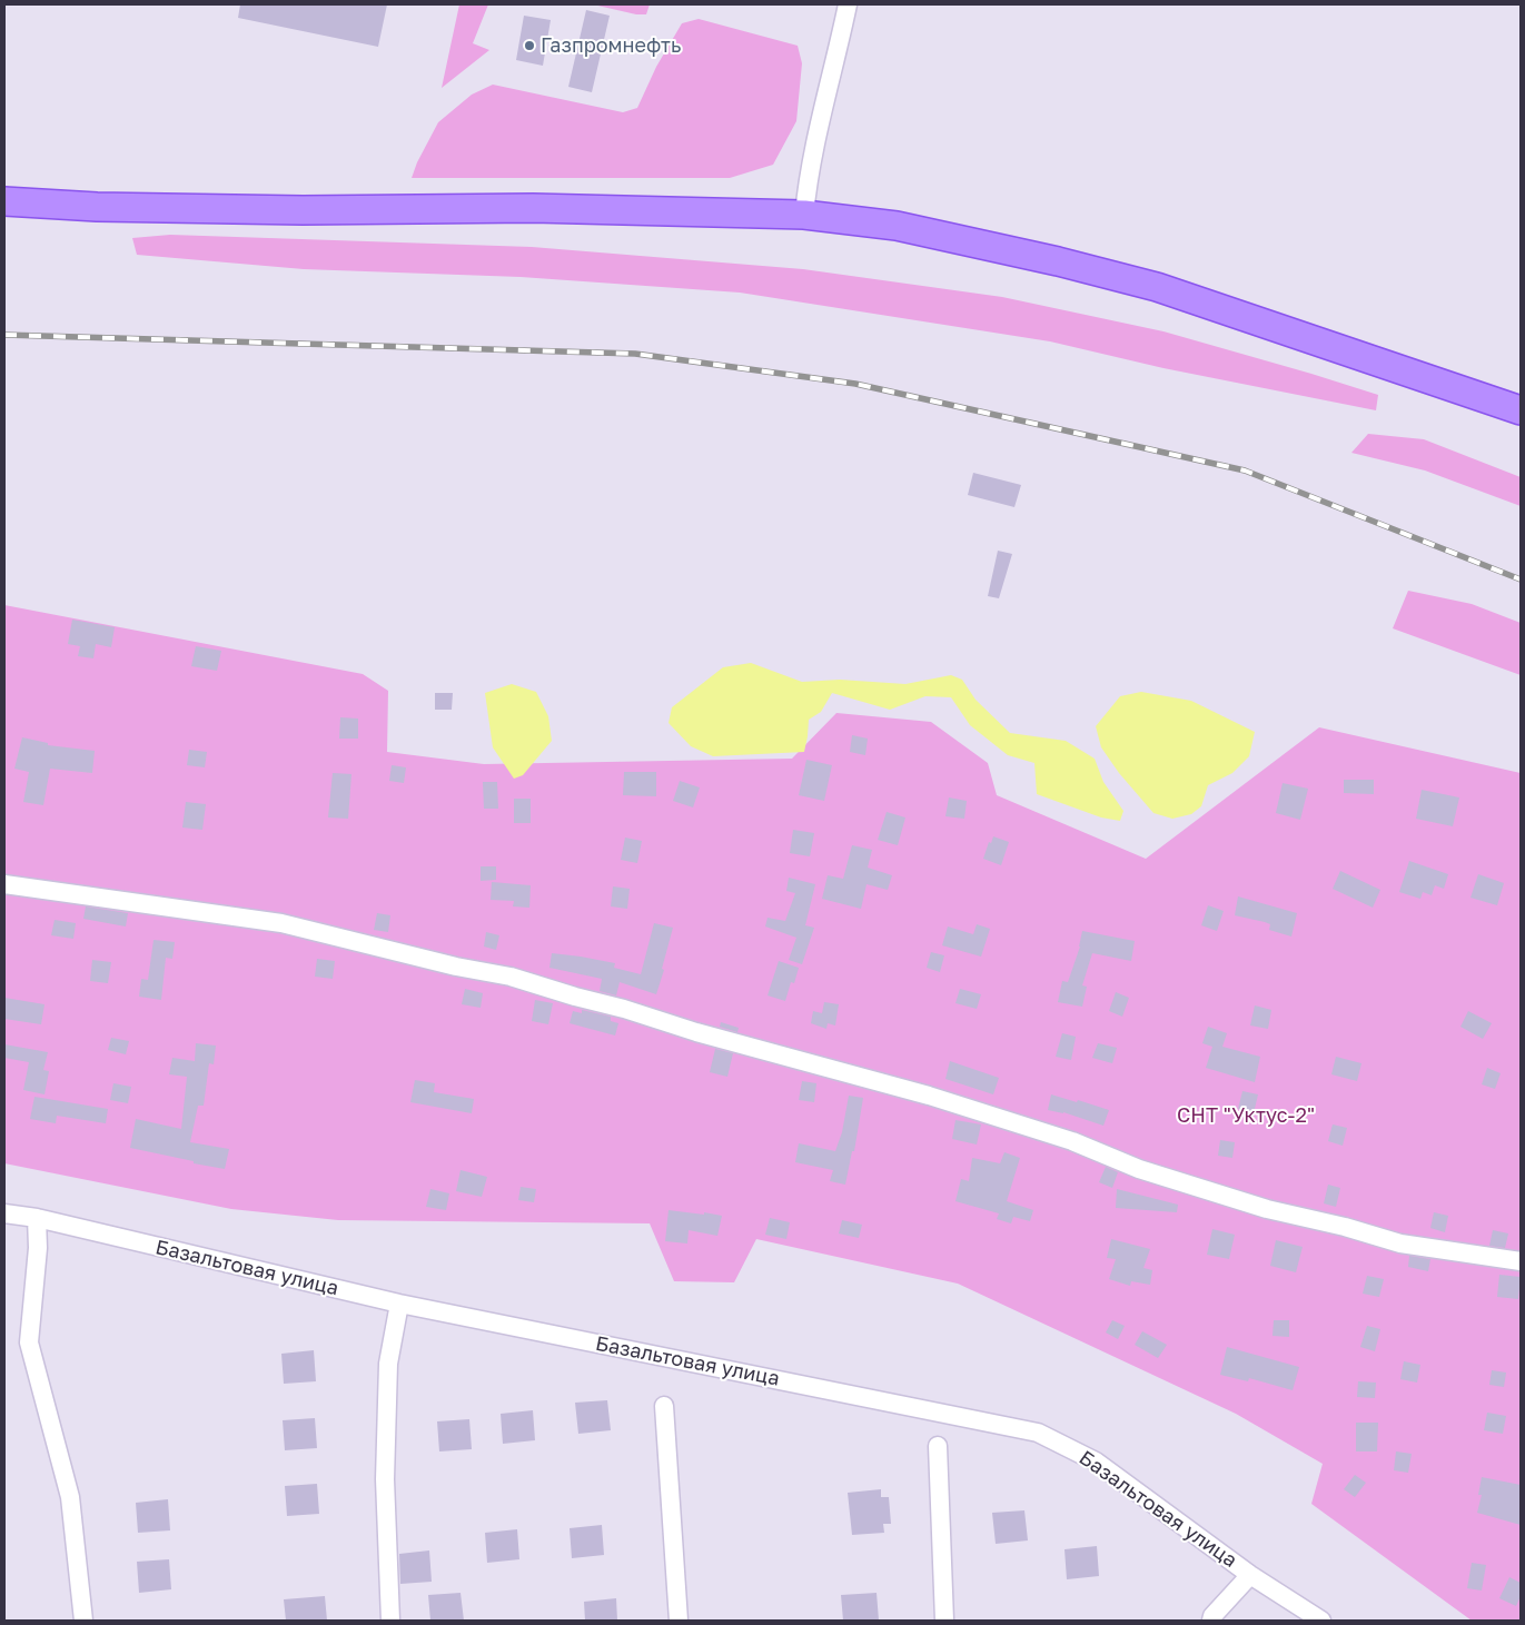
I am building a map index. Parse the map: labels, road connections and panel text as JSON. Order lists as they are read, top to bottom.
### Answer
{
  "streets": {
    "street": ["Базальтовая улица"]
  },
  "parks": ["СНТ \"Уктус-2\""],
  "places": ["Газпромнефть"]
}
